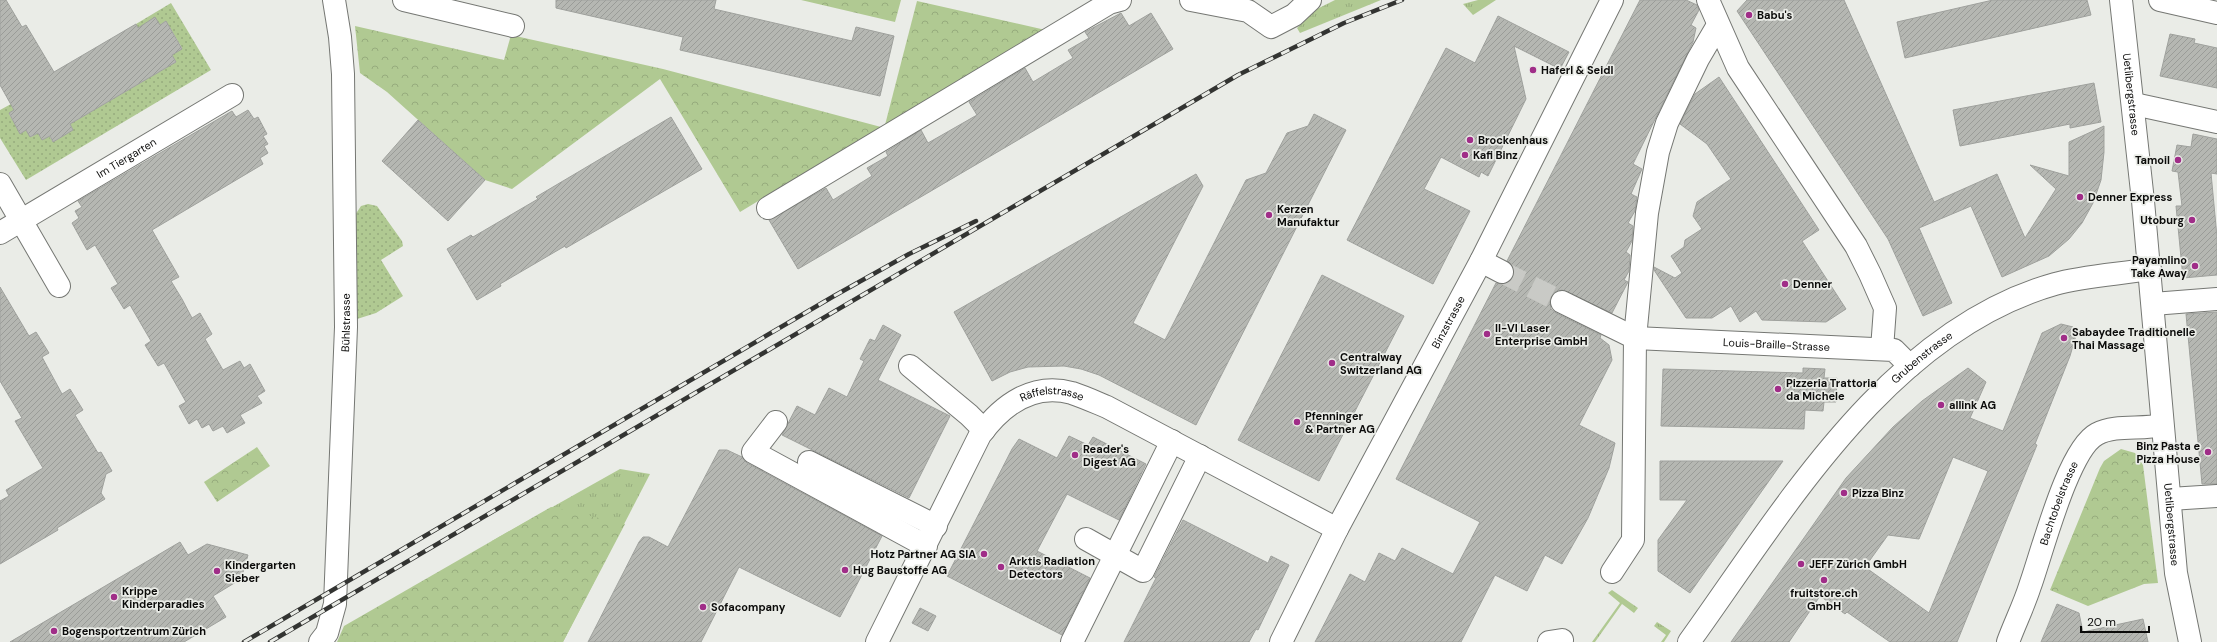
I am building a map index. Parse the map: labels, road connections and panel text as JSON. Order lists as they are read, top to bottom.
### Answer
{
  "streets": {
    "street": [
      "Uetlibergstrasse",
      "Im Tiergarten",
      "Bühlstrasse",
      "Binzstrasse",
      "Louis-Braille-Strasse",
      "Grubenstrasse",
      "Räffelstrasse",
      "Bachtobelstrasse"
    ]
  },
  "crossings": [
    ["Uetlibergstrasse", "Grubenstrasse"],
    ["Uetlibergstrasse", "Bachtobelstrasse"],
    ["Binzstrasse", "Räffelstrasse"],
    ["Louis-Braille-Strasse", "Grubenstrasse"]
  ],
  "places": [
    "Babu's",
    "Haferl & Seidl",
    "Brockenhaus",
    "Kafi Binz",
    "Tamoil",
    "Denner Express",
    "Kerzen Manufaktur",
    "Utoburg",
    "Payamlino Take Away",
    "Denner",
    "II-VI Laser Enterprise GmbH",
    "Sabaydee Traditionelle Thai Massage",
    "Centralway Switzerland AG",
    "Pizzeria Trattoria da Michele",
    "allink AG",
    "Pfenninger & Partner AG",
    "Binz Pasta e Pizza House",
    "Reader's Digest AG",
    "Pizza Binz",
    "Hotz Partner AG SIA",
    "JEFF Zürich GmbH",
    "Arktis Radiation Detectors",
    "Hug Baustoffe AG",
    "Kindergarten Sieber",
    "fruitstore.ch GmbH",
    "Krippe Kinderparadies",
    "Sofacompany",
    "Bogensportzentrum Zürich"
  ],
  "scale_bar": "20 m"
}
